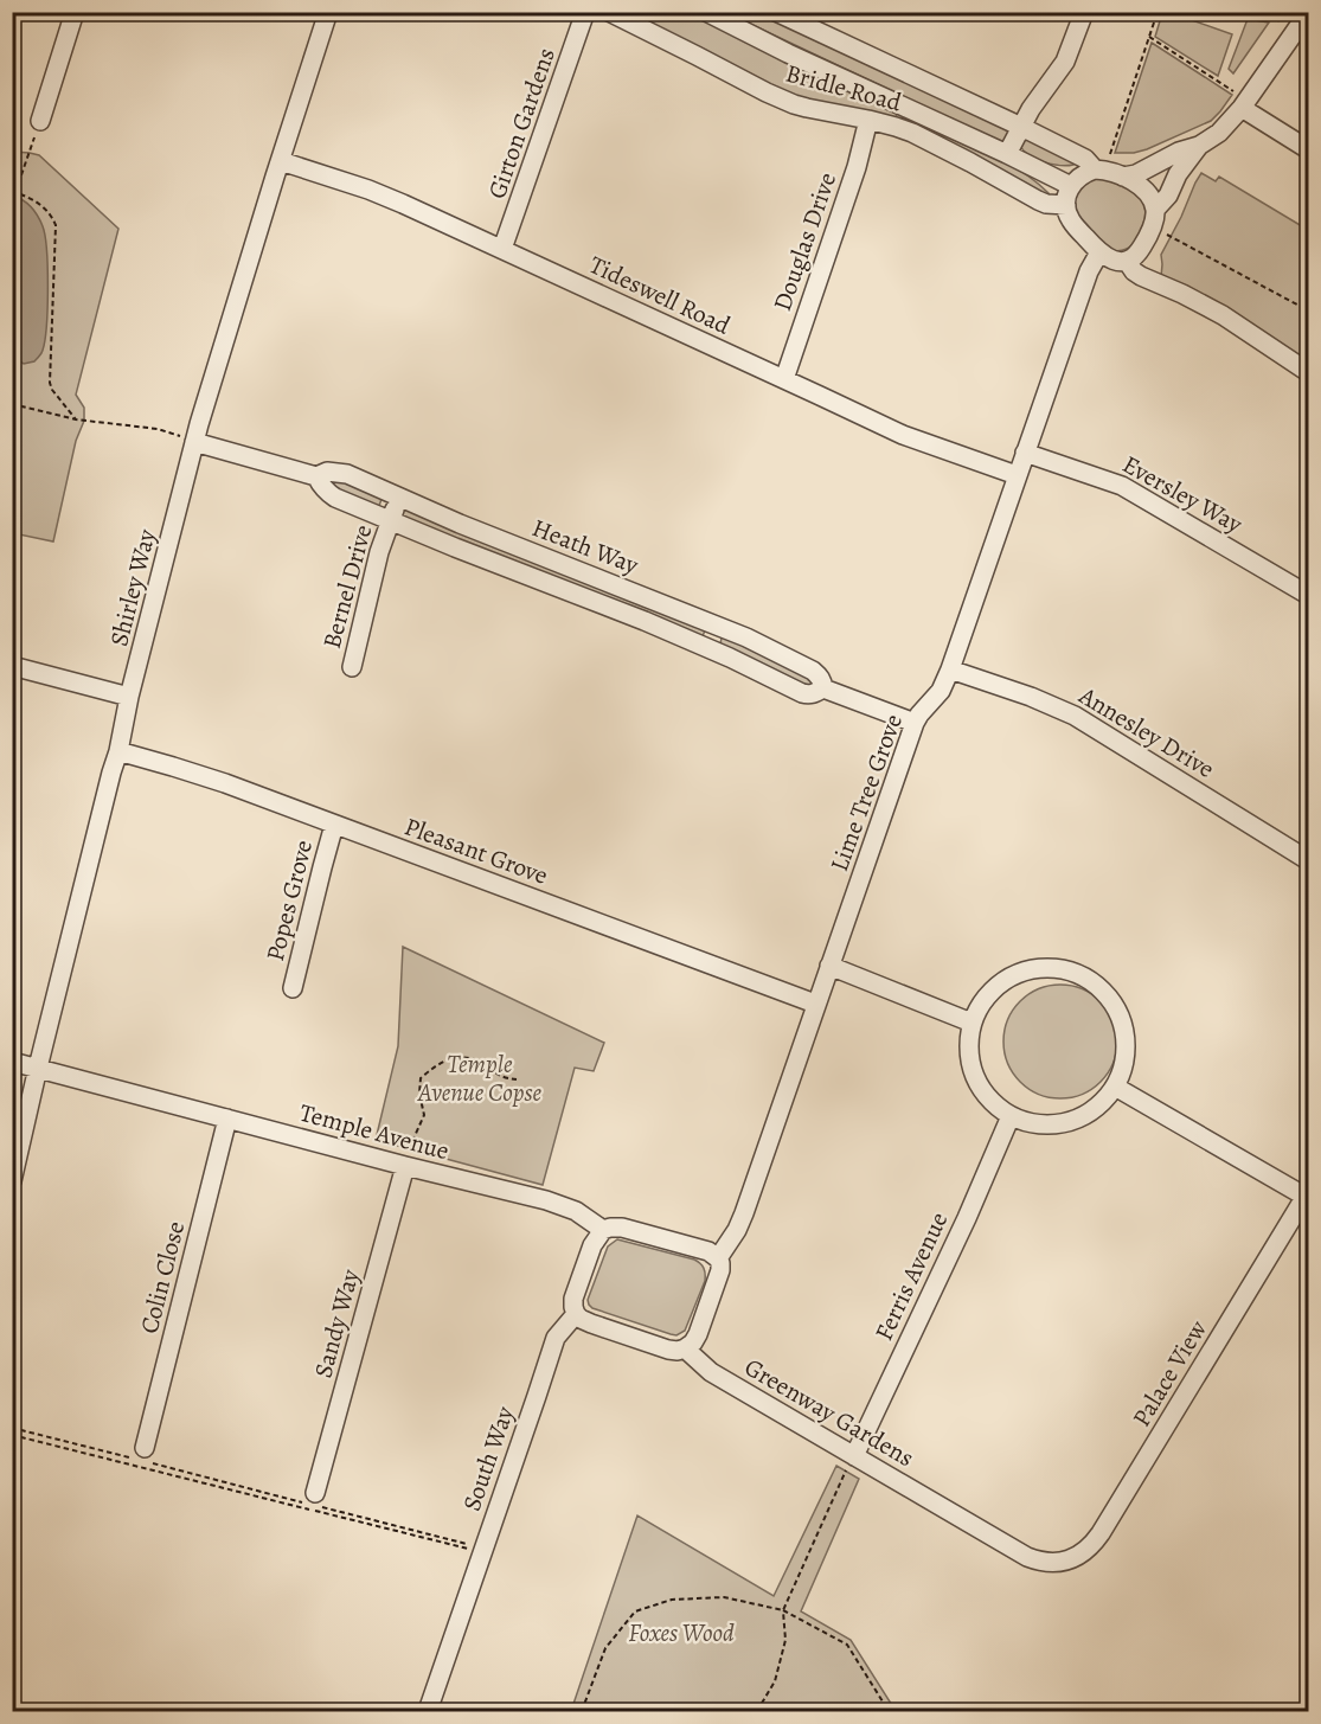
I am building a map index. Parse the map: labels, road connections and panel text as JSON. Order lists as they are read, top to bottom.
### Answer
{
  "streets": {
    "street": [
      "Bridle Road",
      "Girton Gardens",
      "Douglas Drive",
      "Tideswell Road",
      "Eversley Way",
      "Heath Way",
      "Bernel Drive",
      "Shirley Way",
      "Annesley Drive",
      "Lime Tree Grove",
      "Pleasant Grove",
      "Popes Grove",
      "Temple Avenue",
      "Ferris Avenue",
      "Colin Close",
      "Sandy Way",
      "Palace View",
      "Greenway Gardens",
      "South Way"
    ]
  },
  "crossings": [
    ["Bridle Road", "Douglas Drive"],
    ["Bridle Road", "Lime Tree Grove"],
    ["Girton Gardens", "Tideswell Road"],
    ["Douglas Drive", "Tideswell Road"],
    ["Tideswell Road", "Shirley Way"],
    ["Tideswell Road", "Lime Tree Grove"],
    ["Eversley Way", "Lime Tree Grove"],
    ["Heath Way", "Bernel Drive"],
    ["Heath Way", "Shirley Way"],
    ["Heath Way", "Lime Tree Grove"],
    ["Shirley Way", "Pleasant Grove"],
    ["Shirley Way", "Temple Avenue"],
    ["Annesley Drive", "Lime Tree Grove"],
    ["Lime Tree Grove", "Pleasant Grove"],
    ["Lime Tree Grove", "Temple Avenue"],
    ["Lime Tree Grove", "Greenway Gardens"],
    ["Lime Tree Grove", "South Way"],
    ["Pleasant Grove", "Popes Grove"],
    ["Temple Avenue", "Colin Close"],
    ["Temple Avenue", "Sandy Way"],
    ["Temple Avenue", "Greenway Gardens"],
    ["Temple Avenue", "South Way"],
    ["Ferris Avenue", "Greenway Gardens"],
    ["Palace View", "Greenway Gardens"],
    ["Greenway Gardens", "South Way"]
  ],
  "parks": ["Temple Avenue Copse", "Foxes Wood"]
}
